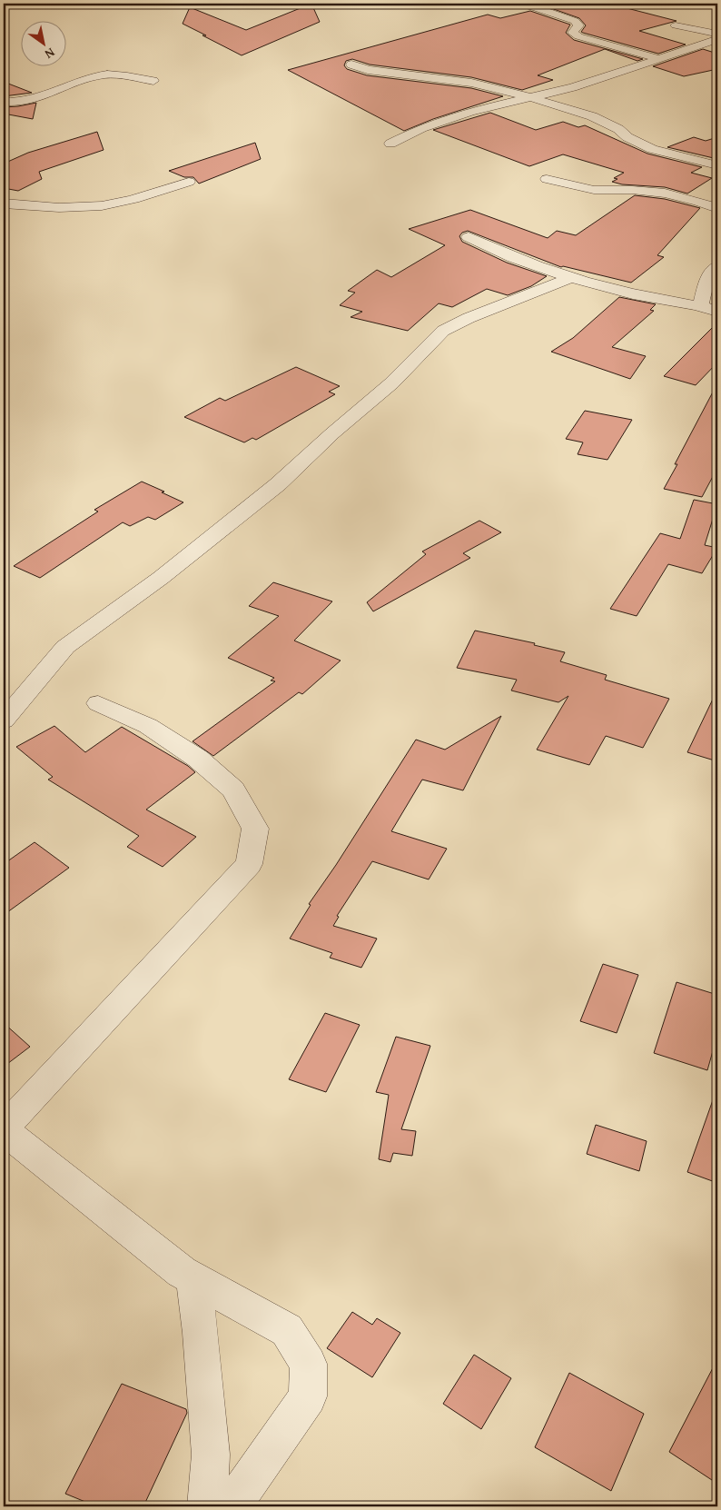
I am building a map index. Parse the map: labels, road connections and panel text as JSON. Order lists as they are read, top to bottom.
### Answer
{
  "north": "bottom right"
}
